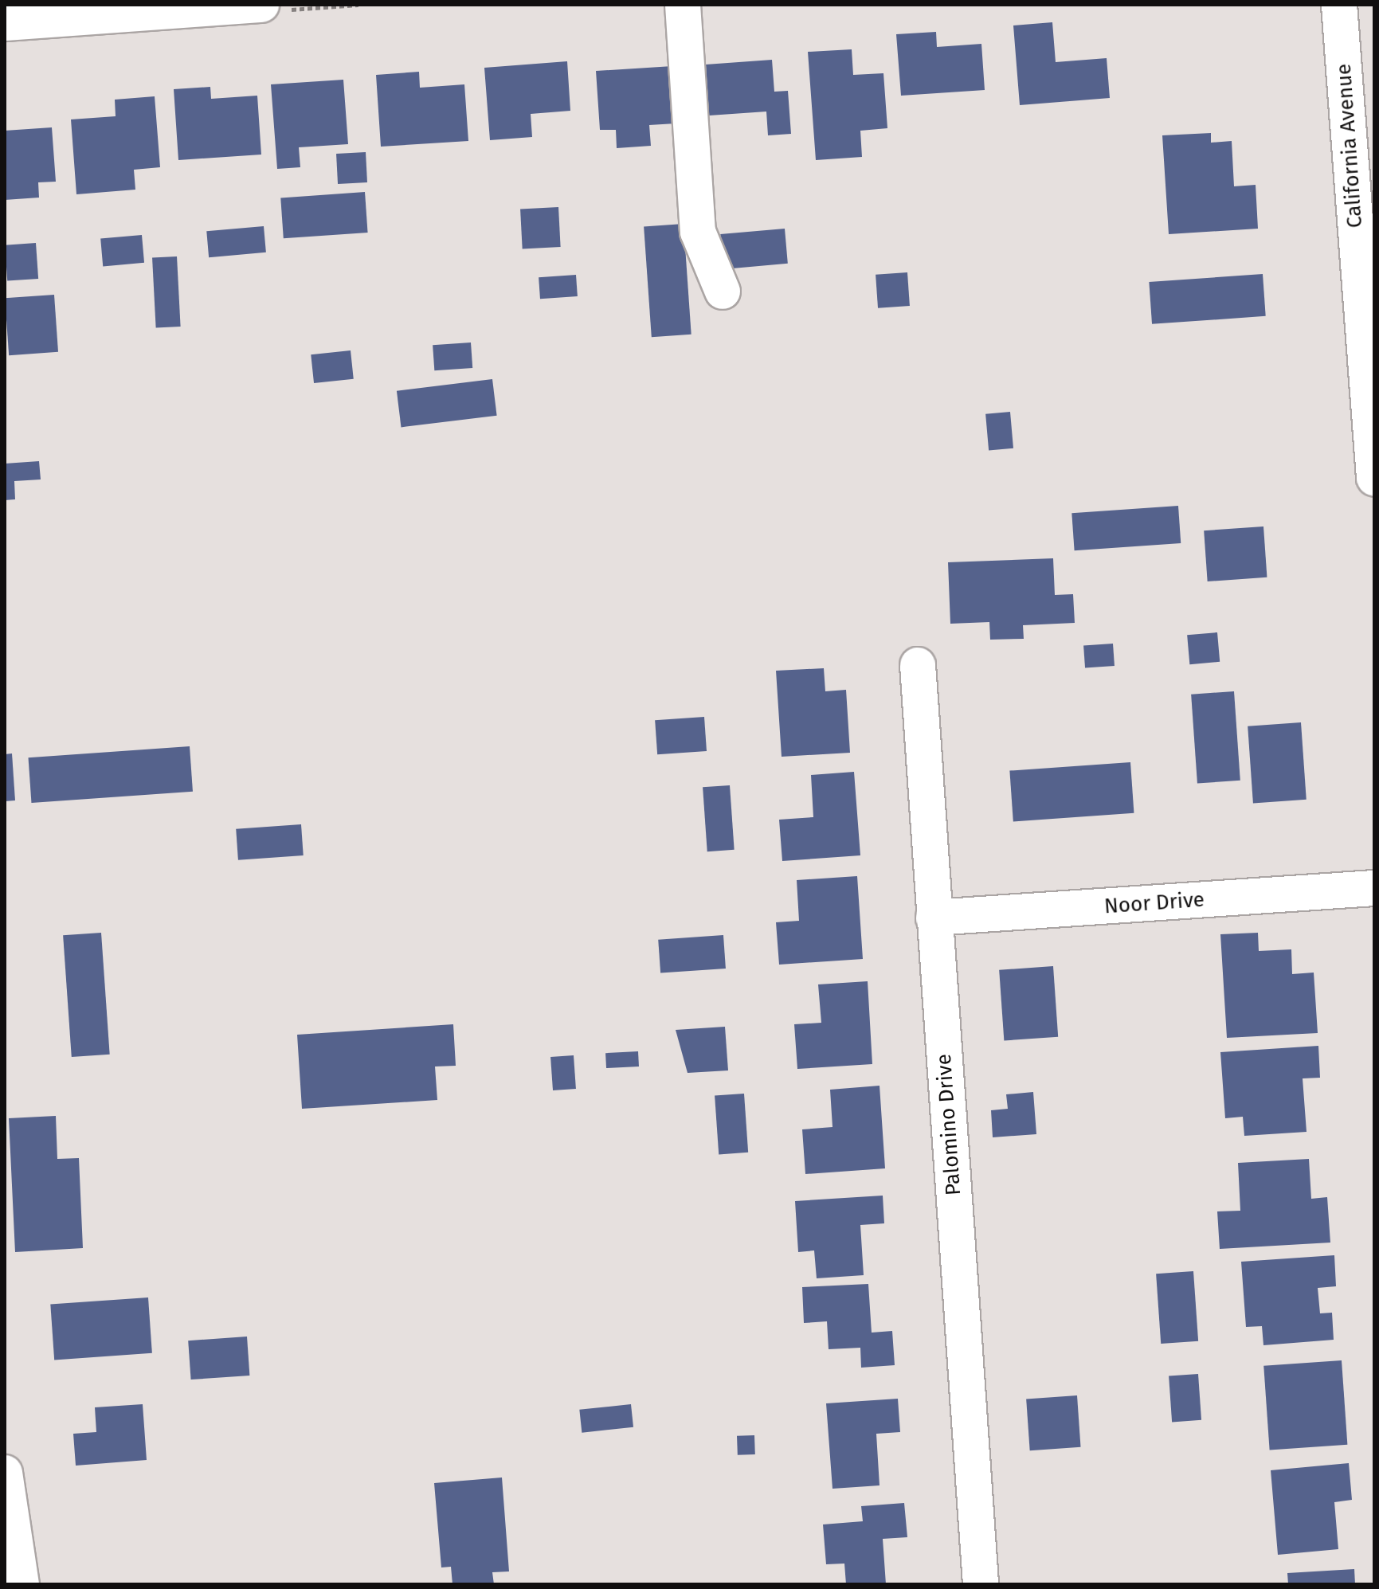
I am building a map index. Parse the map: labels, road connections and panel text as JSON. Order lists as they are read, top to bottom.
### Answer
{
  "streets": {
    "street": ["California Avenue", "Noor Drive", "Palomino Drive"]
  },
  "crossings": [
    ["Noor Drive", "Palomino Drive"]
  ]
}
